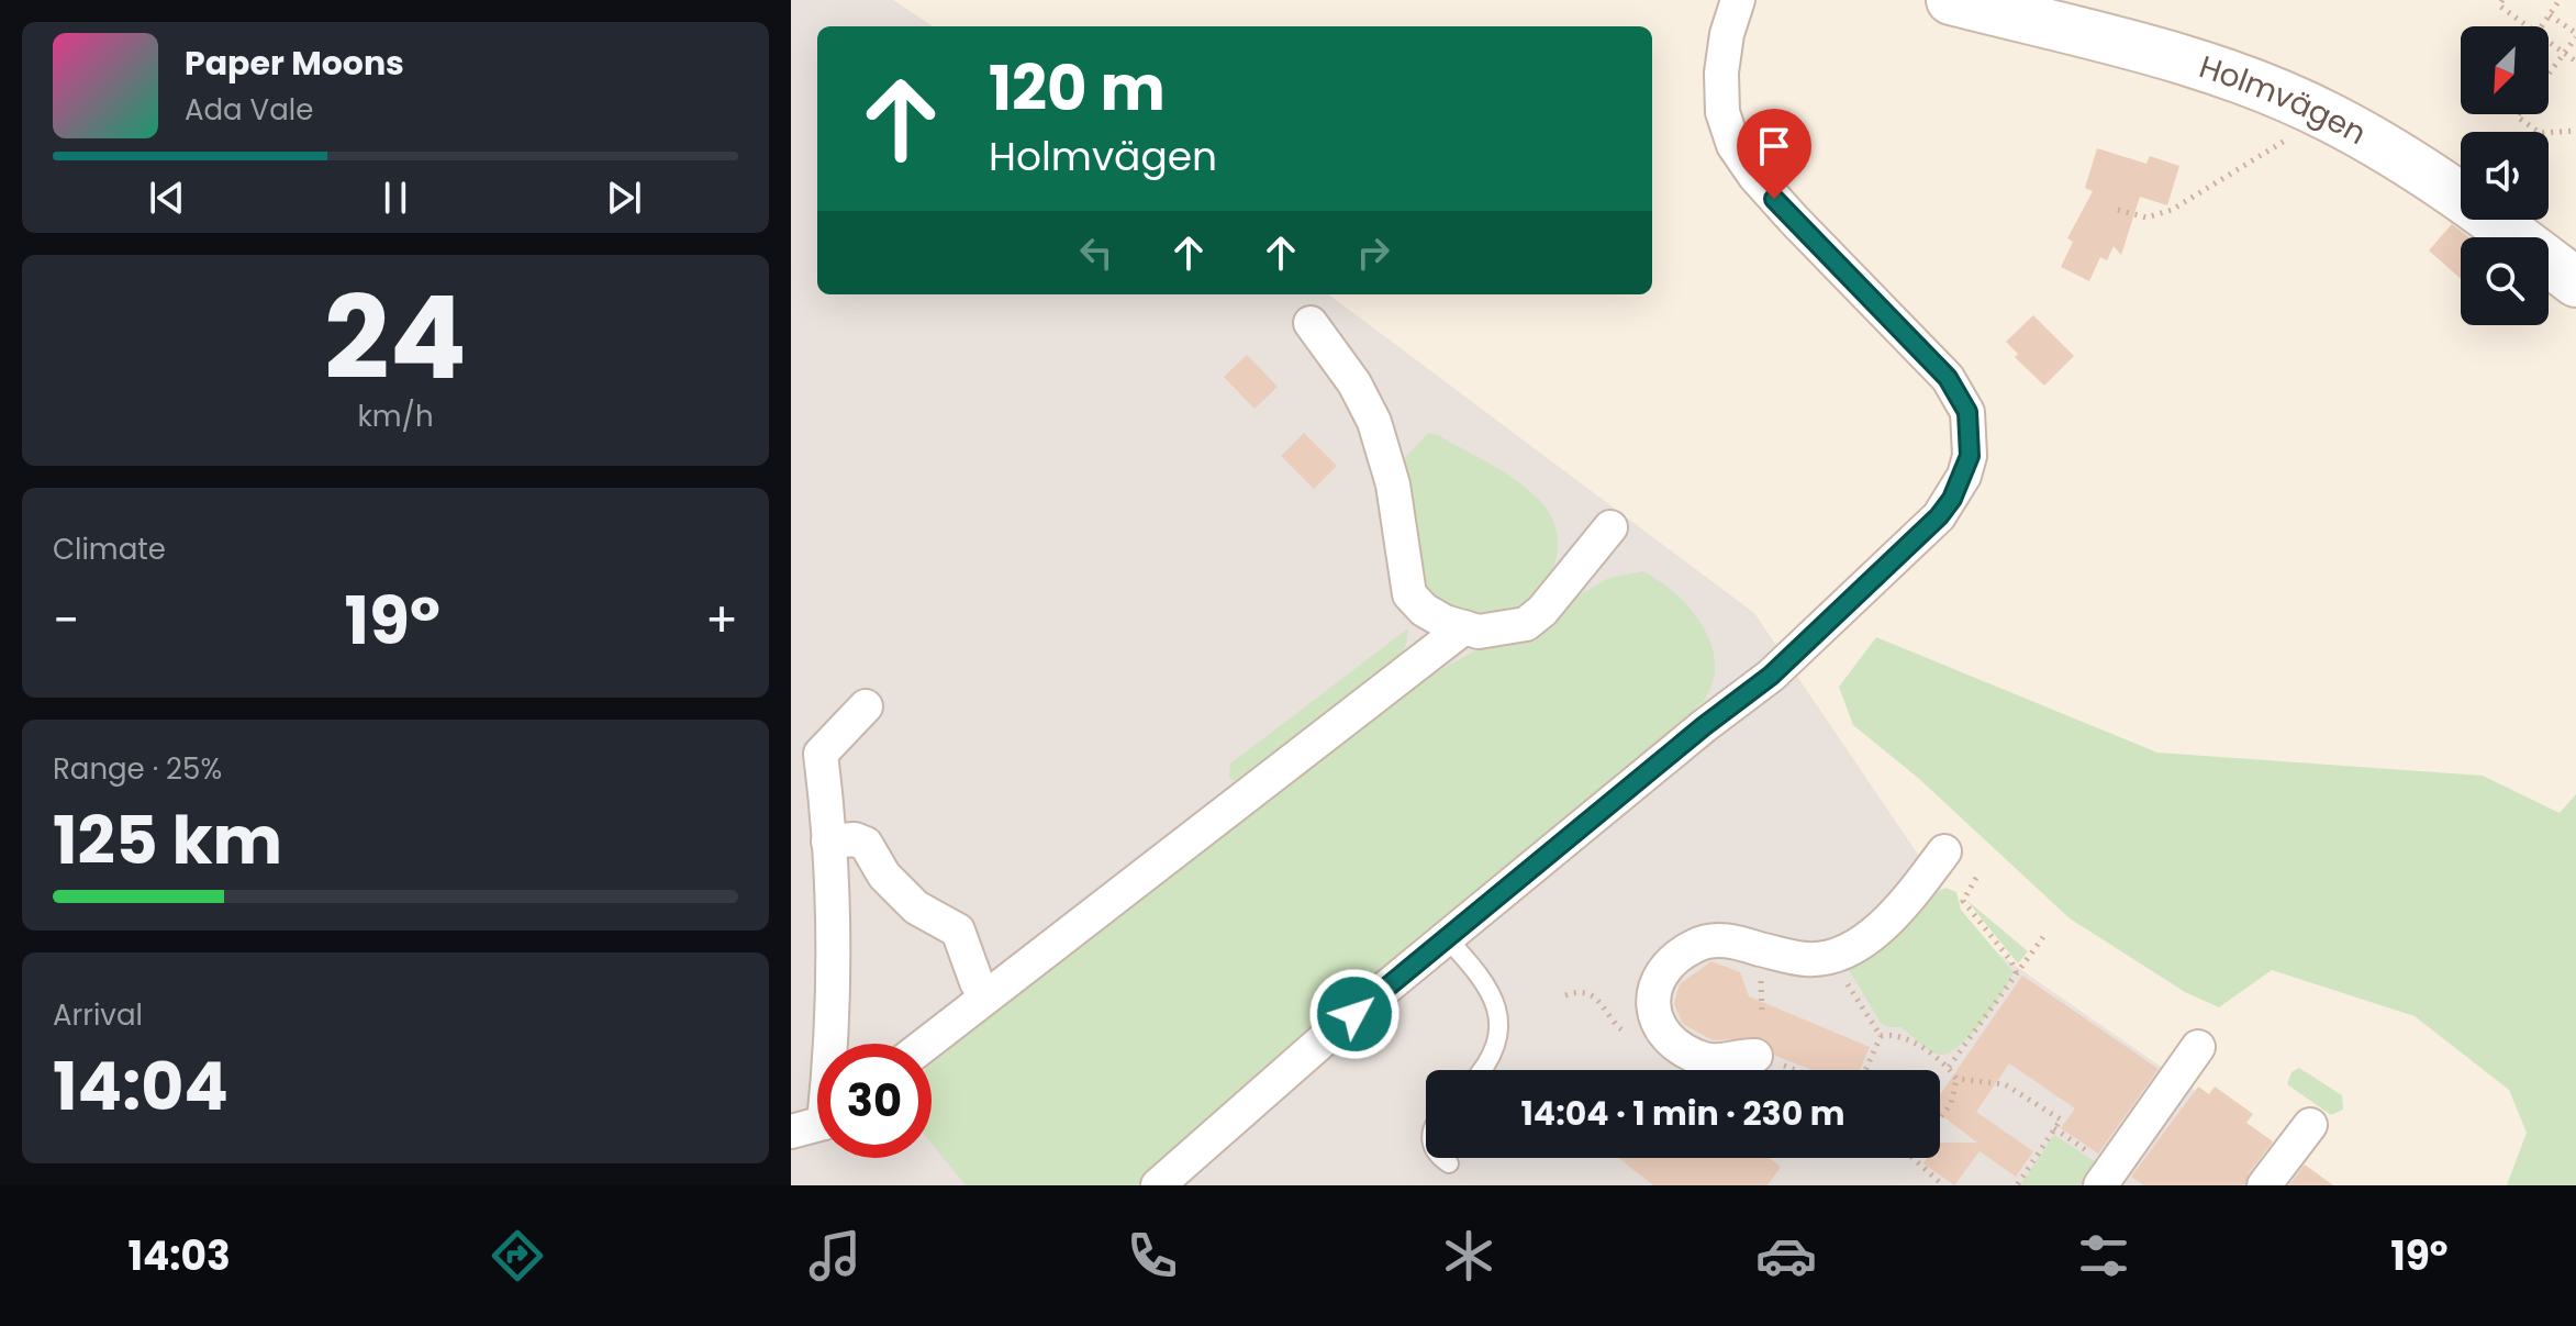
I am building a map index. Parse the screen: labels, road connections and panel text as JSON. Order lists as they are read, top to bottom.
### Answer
{
  "streets": {
    "street": ["Holmvägen"]
  },
  "north": "bottom left",
  "page": {
    "turn": ["120 m", "Holmvägen"],
    "song": ["Paper Moons", "Ada Vale"],
    "tile": [
      ["24", "km/h"],
      "Climate",
      ["Range · 25%", "125 km"],
      ["Arrival", "14:04"]
    ],
    "heat": ["−", "19°", "+"],
    "limit": "30",
    "trip": "14:04 · 1 min · 230 m",
    "tabs": ["14:03", "19°"]
  }
}
